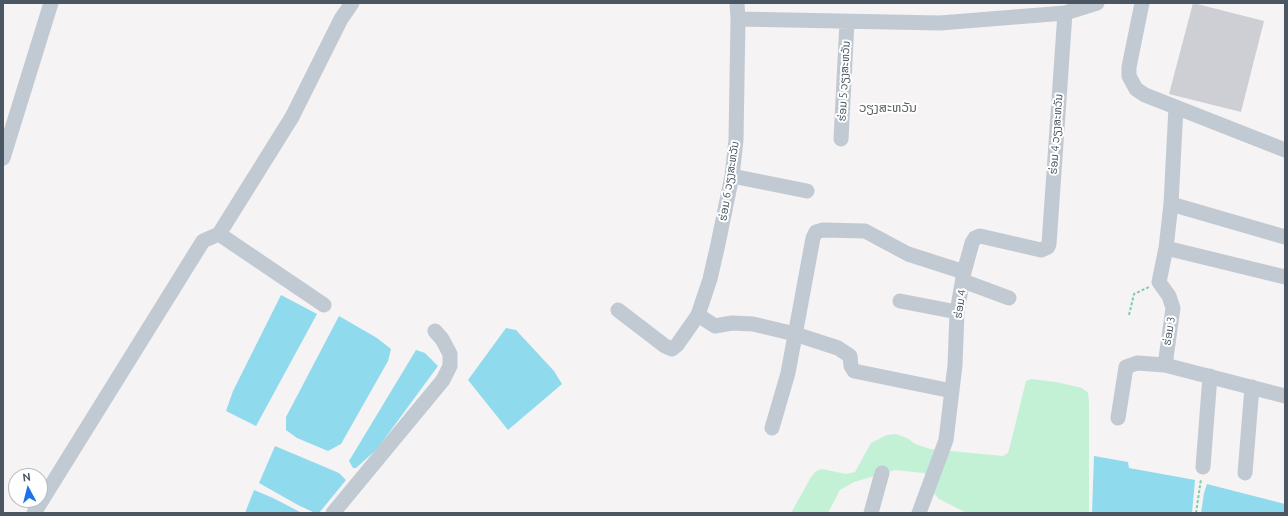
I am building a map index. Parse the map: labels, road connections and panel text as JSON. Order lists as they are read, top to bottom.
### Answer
{
  "streets": {
    "street": [
      "ຮ່ອມ 5 ວຽງສະຫວັນ",
      "ຮ່ອມ 4 ວຽງສະຫວັນ",
      "ຮ່ອມ 6 ວຽງສະຫວັນ",
      "ຮ່ອມ 4",
      "ຮ່ອມ 3"
    ]
  },
  "crossings": [
    ["ຮ່ອມ 4 ວຽງສະຫວັນ", "ຮ່ອມ 4"]
  ],
  "districts": ["ວຽງສະຫວັນ"],
  "north": "top"
}
